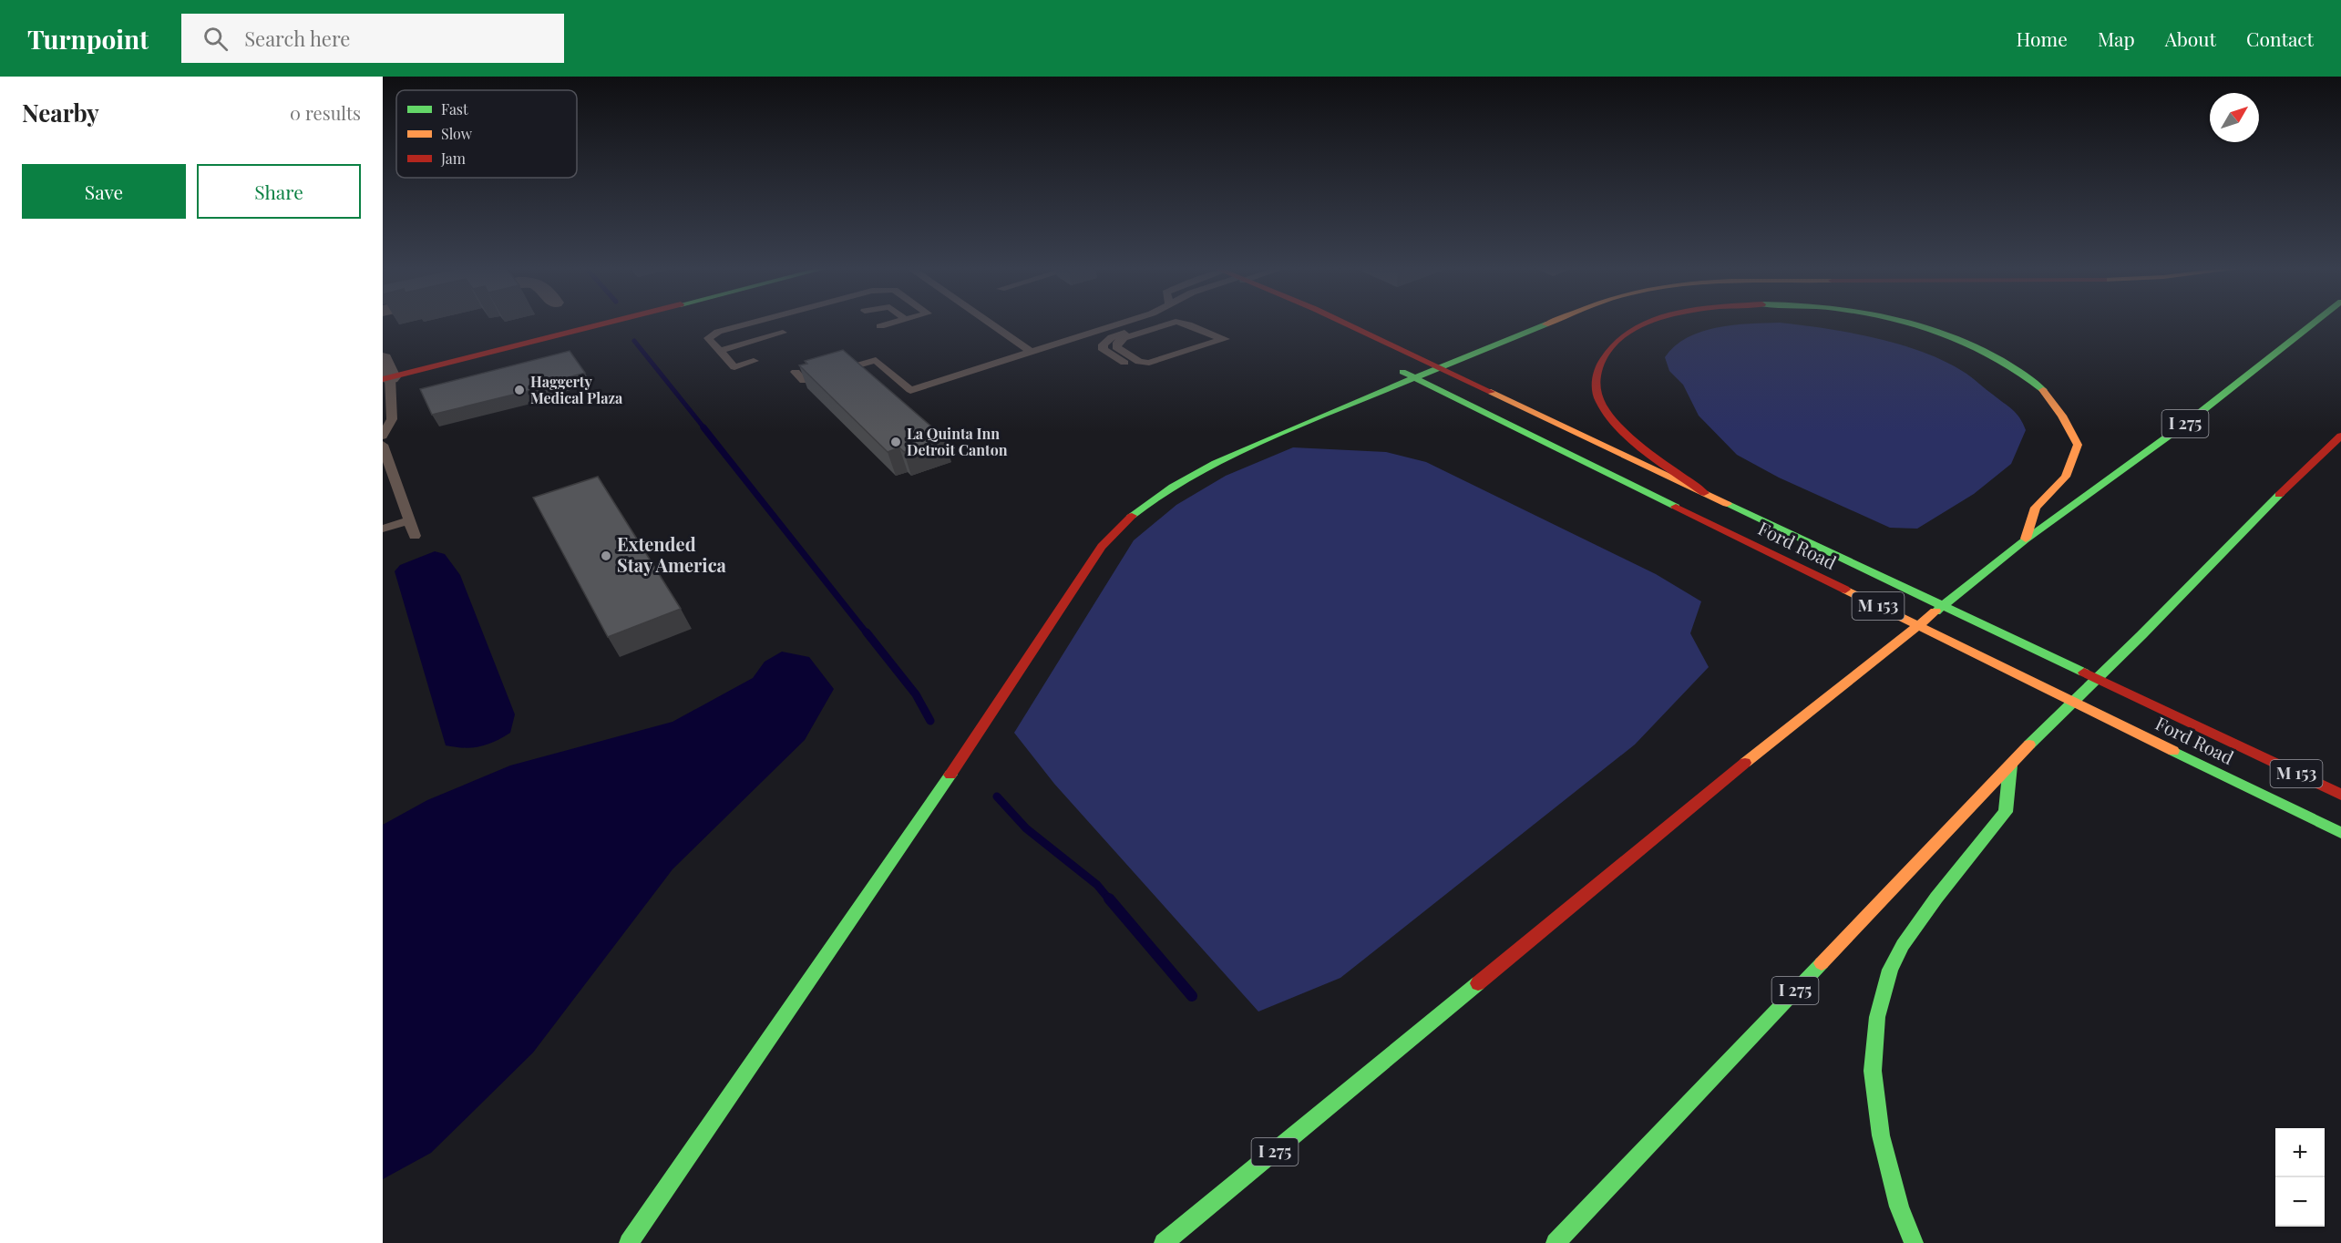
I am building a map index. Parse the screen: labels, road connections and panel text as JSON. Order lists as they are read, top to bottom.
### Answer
{
  "streets": {
    "main road": ["I 275", "Ford Road", "M 153"]
  },
  "places": ["Haggerty Medical Plaza", "La Quinta Inn Detroit Canton", "Extended Stay America"],
  "legend": ["Fast", "Slow", "Jam"],
  "north": "top right",
  "page": {
    "header": "Turnpoint",
    "search": "Search here",
    "nav": [
      "Home",
      "Map",
      "About",
      "Contact"
    ],
    "heading": ["Nearby", "0 results"],
    "buttons": ["Save", "Share"],
    "map_buttons": ["+", "−"]
  }
}
